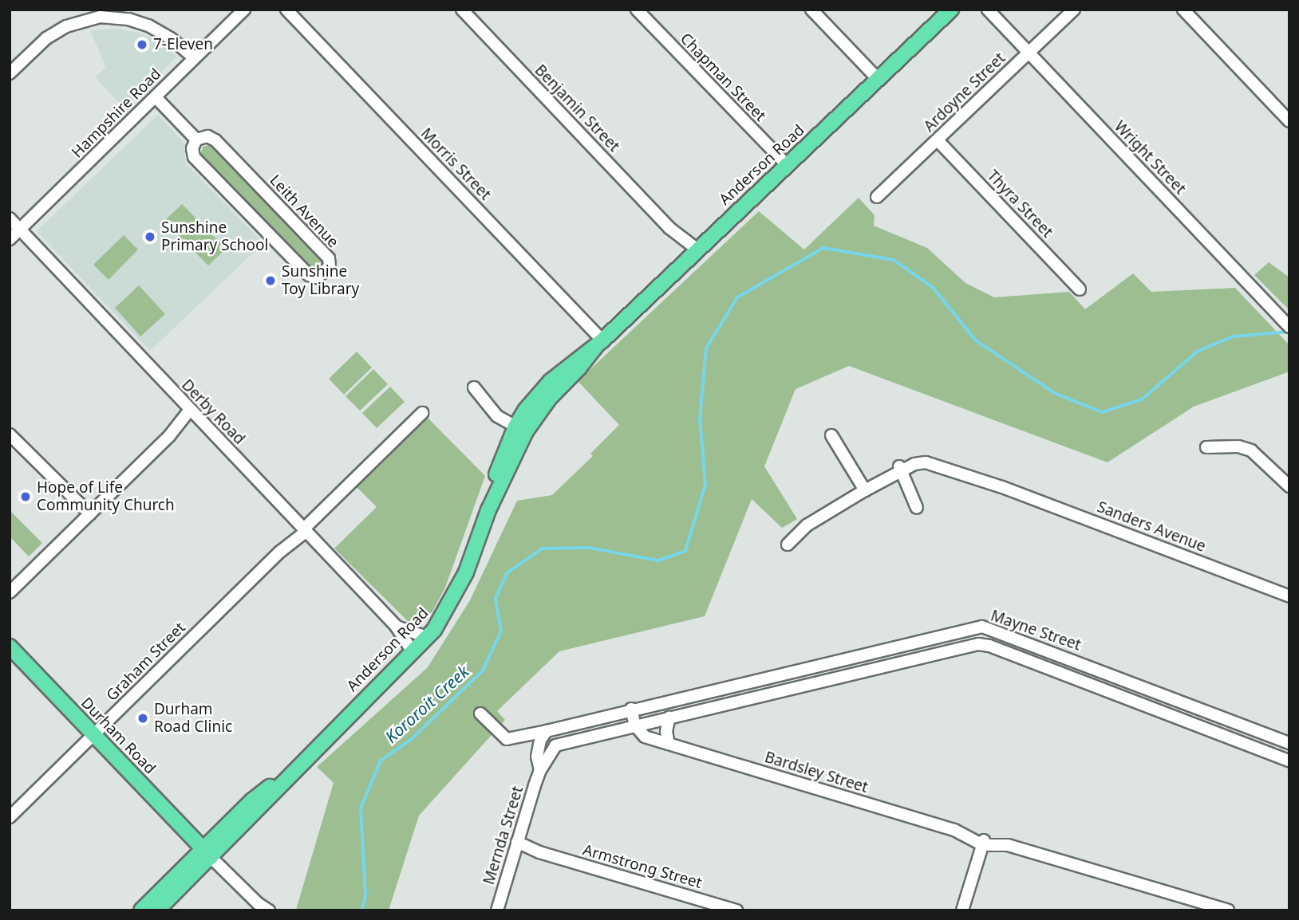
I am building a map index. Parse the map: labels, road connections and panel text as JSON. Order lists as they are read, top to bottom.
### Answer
{
  "streets": {
    "main road": ["Anderson Road", "Durham Road"],
    "street": [
      "Chapman Street",
      "Ardoyne Street",
      "Benjamin Street",
      "Hampshire Road",
      "Wright Street",
      "Morris Street",
      "Thyra Street",
      "Leith Avenue",
      "Derby Road",
      "Sanders Avenue",
      "Mayne Street",
      "Graham Street",
      "Bardsley Street",
      "Mernda Street",
      "Armstrong Street"
    ]
  },
  "crossings": [
    ["Chapman Street", "Anderson Road"],
    ["Ardoyne Street", "Wright Street"],
    ["Ardoyne Street", "Thyra Street"],
    ["Benjamin Street", "Anderson Road"],
    ["Hampshire Road", "Derby Road"],
    ["Morris Street", "Anderson Road"],
    ["Anderson Road", "Derby Road"],
    ["Anderson Road", "Durham Road"],
    ["Derby Road", "Graham Street"],
    ["Mayne Street", "Bardsley Street"],
    ["Mayne Street", "Mernda Street"],
    ["Graham Street", "Durham Road"],
    ["Mernda Street", "Armstrong Street"]
  ],
  "water": ["Kororoit Creek"],
  "places": [
    "7-Eleven",
    "Sunshine Primary School",
    "Sunshine Toy Library",
    "Hope of Life Community Church",
    "Durham Road Clinic"
  ]
}
